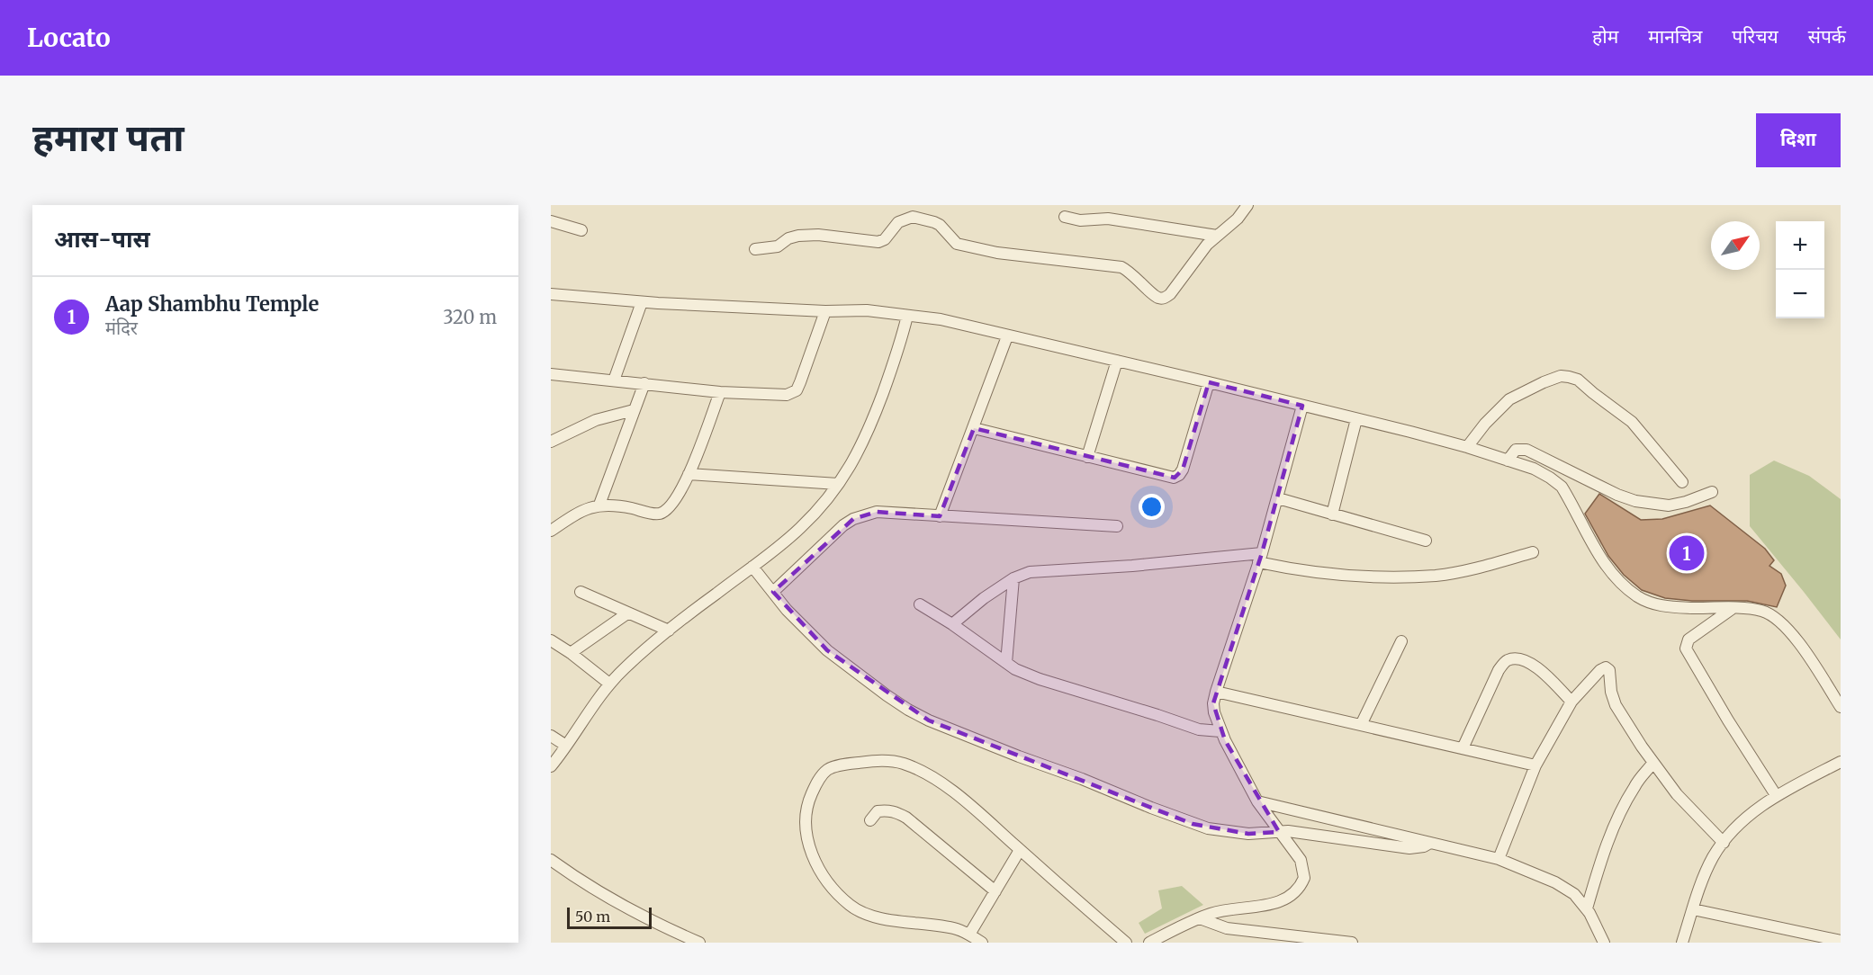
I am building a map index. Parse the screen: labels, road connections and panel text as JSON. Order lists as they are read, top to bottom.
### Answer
{
  "scale_bar": "50 m",
  "north": "top right",
  "page": {
    "header": "Locato",
    "nav": [
      "होम",
      "मानचित्र",
      "परिचय",
      "संपर्क"
    ],
    "buttons": "दिशा",
    "title": "हमारा पता",
    "heading": "आस-पास",
    "map_buttons": ["+", "−"],
    "list": [
      {
        "mark": "1",
        "name": "Aap Shambhu Temple",
        "note": "मंदिर",
        "value": "320 m"
      }
    ],
    "pins": "1",
    "scale": "50 m"
  }
}
